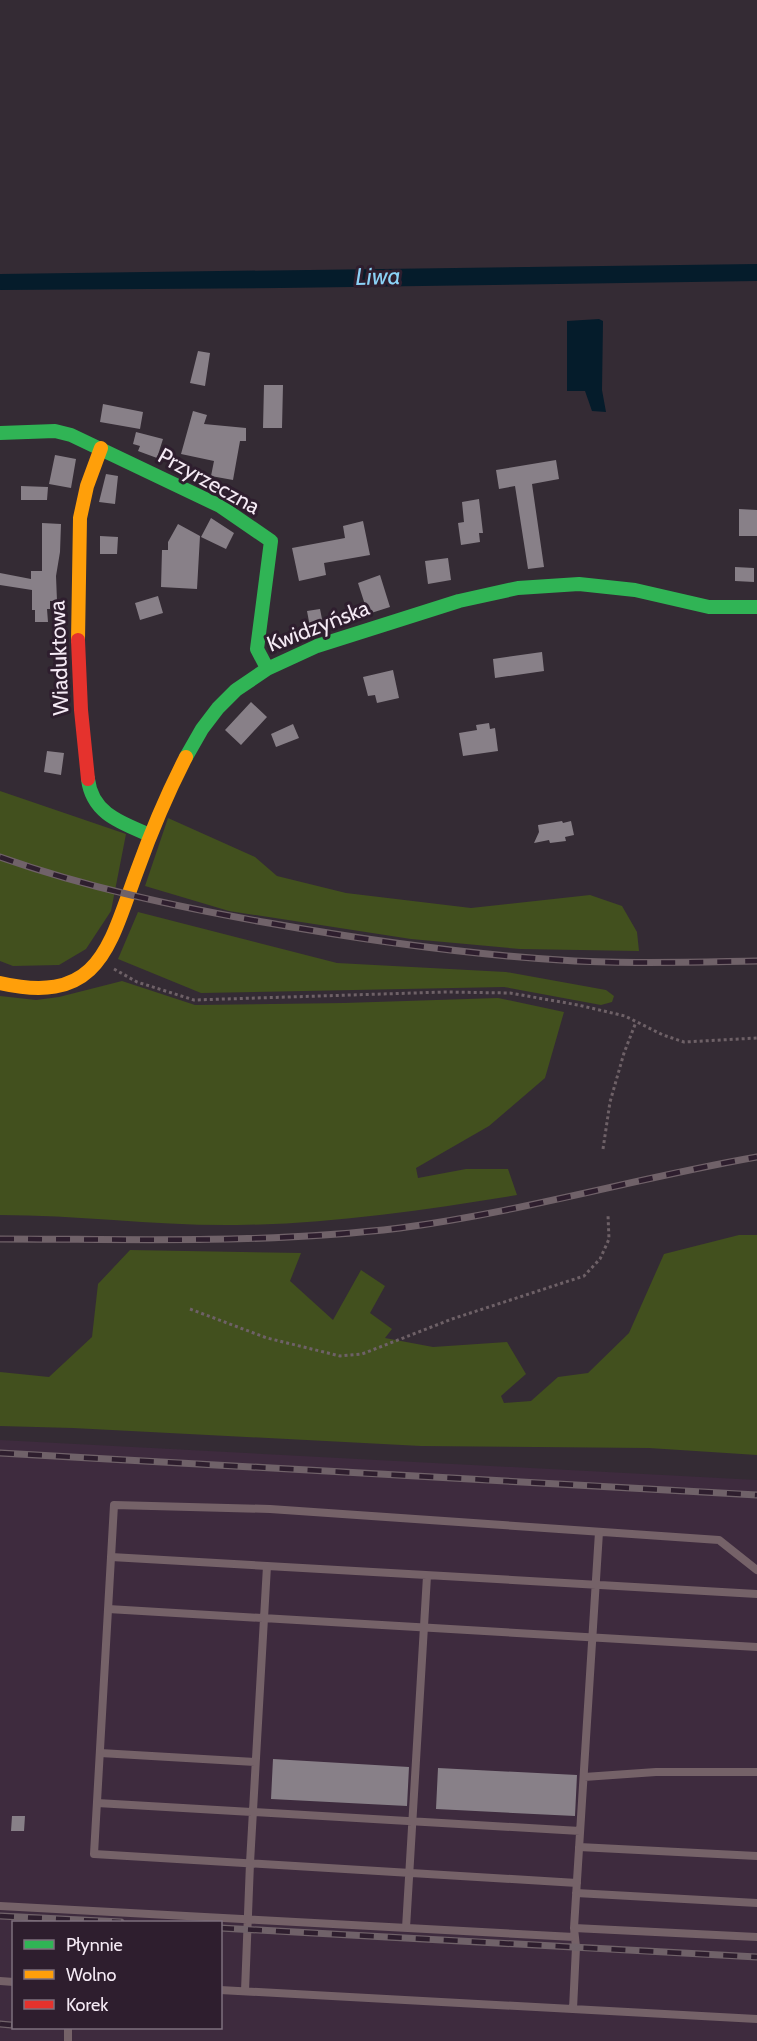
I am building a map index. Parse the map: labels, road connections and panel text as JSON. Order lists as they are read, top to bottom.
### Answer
{
  "streets": {
    "street": ["Przyrzeczna", "Kwidzyńska", "Wiaduktowa"]
  },
  "crossings": [
    ["Przyrzeczna", "Kwidzyńska"],
    ["Przyrzeczna", "Wiaduktowa"],
    ["Kwidzyńska", "Wiaduktowa"]
  ],
  "water": ["Liwa"],
  "legend": ["Płynnie", "Wolno", "Korek"]
}
